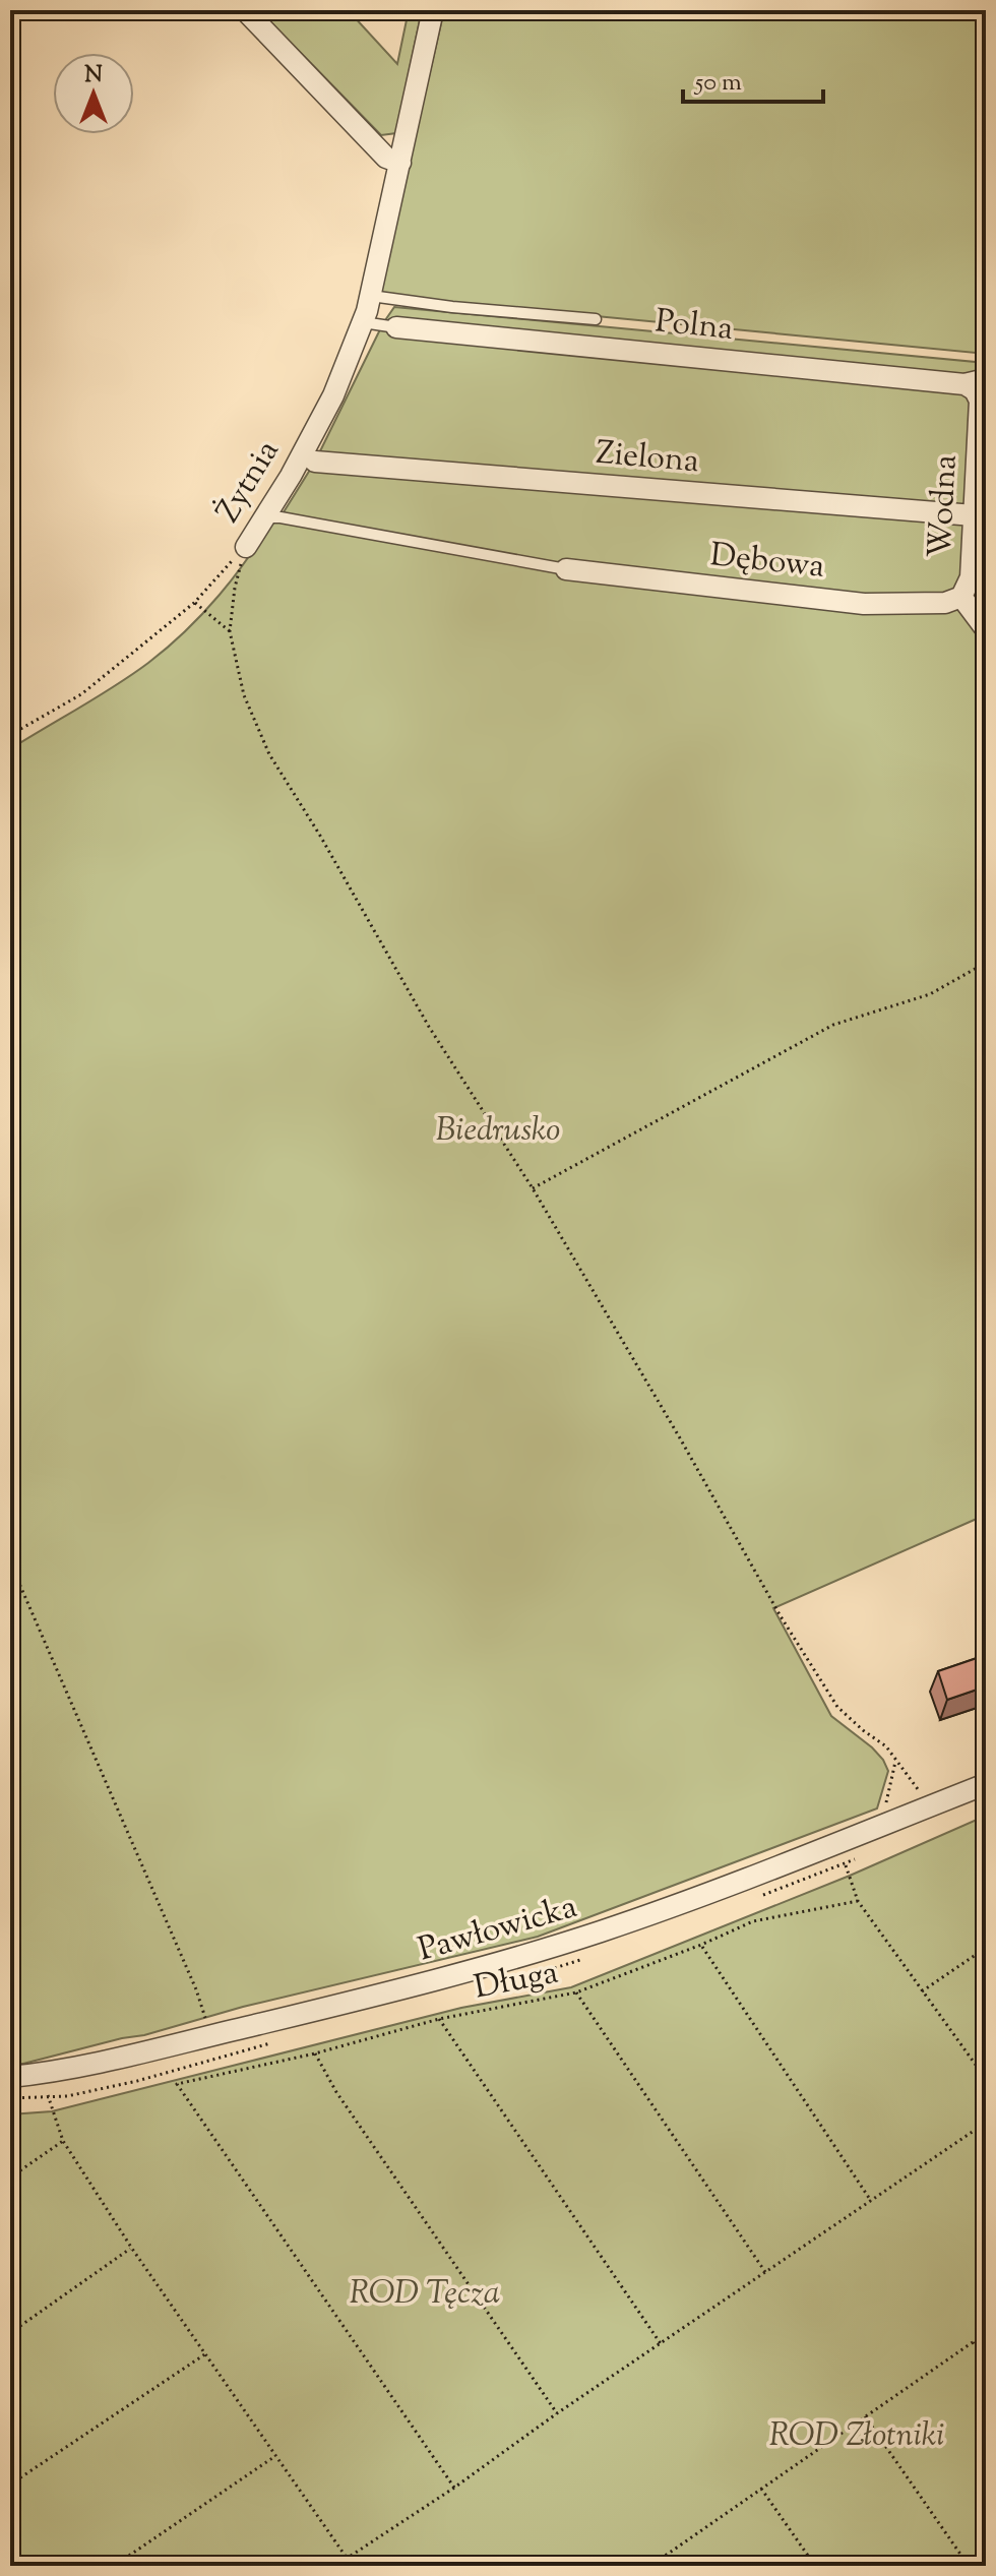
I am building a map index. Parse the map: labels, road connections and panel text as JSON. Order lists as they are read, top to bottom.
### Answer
{
  "streets": {
    "street": [
      "Polna",
      "Zielona",
      "Żytnia",
      "Wodna",
      "Dębowa",
      "Pawłowicka"
    ],
    "path": ["Długa"]
  },
  "crossings": [
    ["Polna", "Wodna"],
    ["Zielona", "Wodna"],
    ["Wodna", "Dębowa"]
  ],
  "parks": ["Biedrusko", "ROD Tęcza", "ROD Złotniki"],
  "scale_bar": "50 m",
  "north": "top"
}
